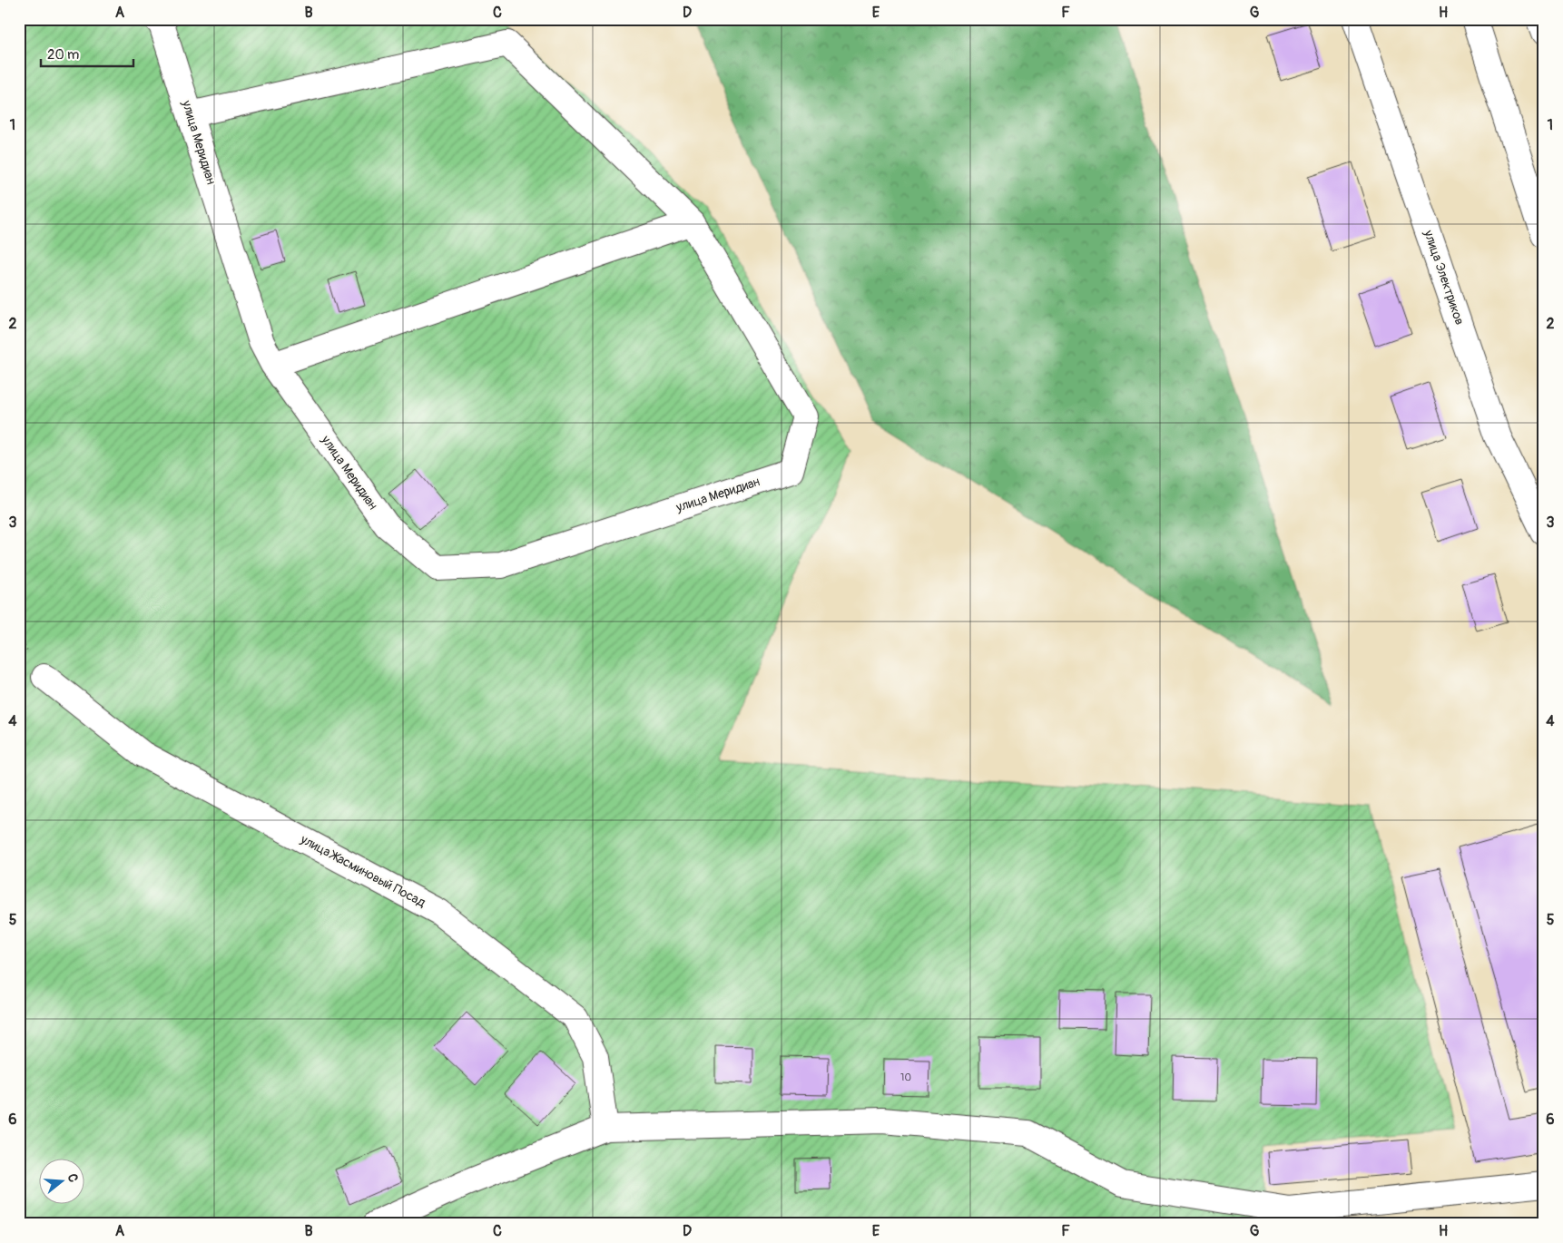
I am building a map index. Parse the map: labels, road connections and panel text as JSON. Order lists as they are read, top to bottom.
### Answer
{
  "streets": {
    "street": ["улица Меридиан", "улица Электриков", "улица Жасминовый Посад"]
  },
  "house_numbers": ["10"],
  "scale_bar": "20 m",
  "north": "right",
  "grid": {
    "columns": [
      "A",
      "B",
      "C",
      "D",
      "E",
      "F",
      "G",
      "H"
    ],
    "rows": [
      "1",
      "2",
      "3",
      "4",
      "5",
      "6"
    ]
  }
}
